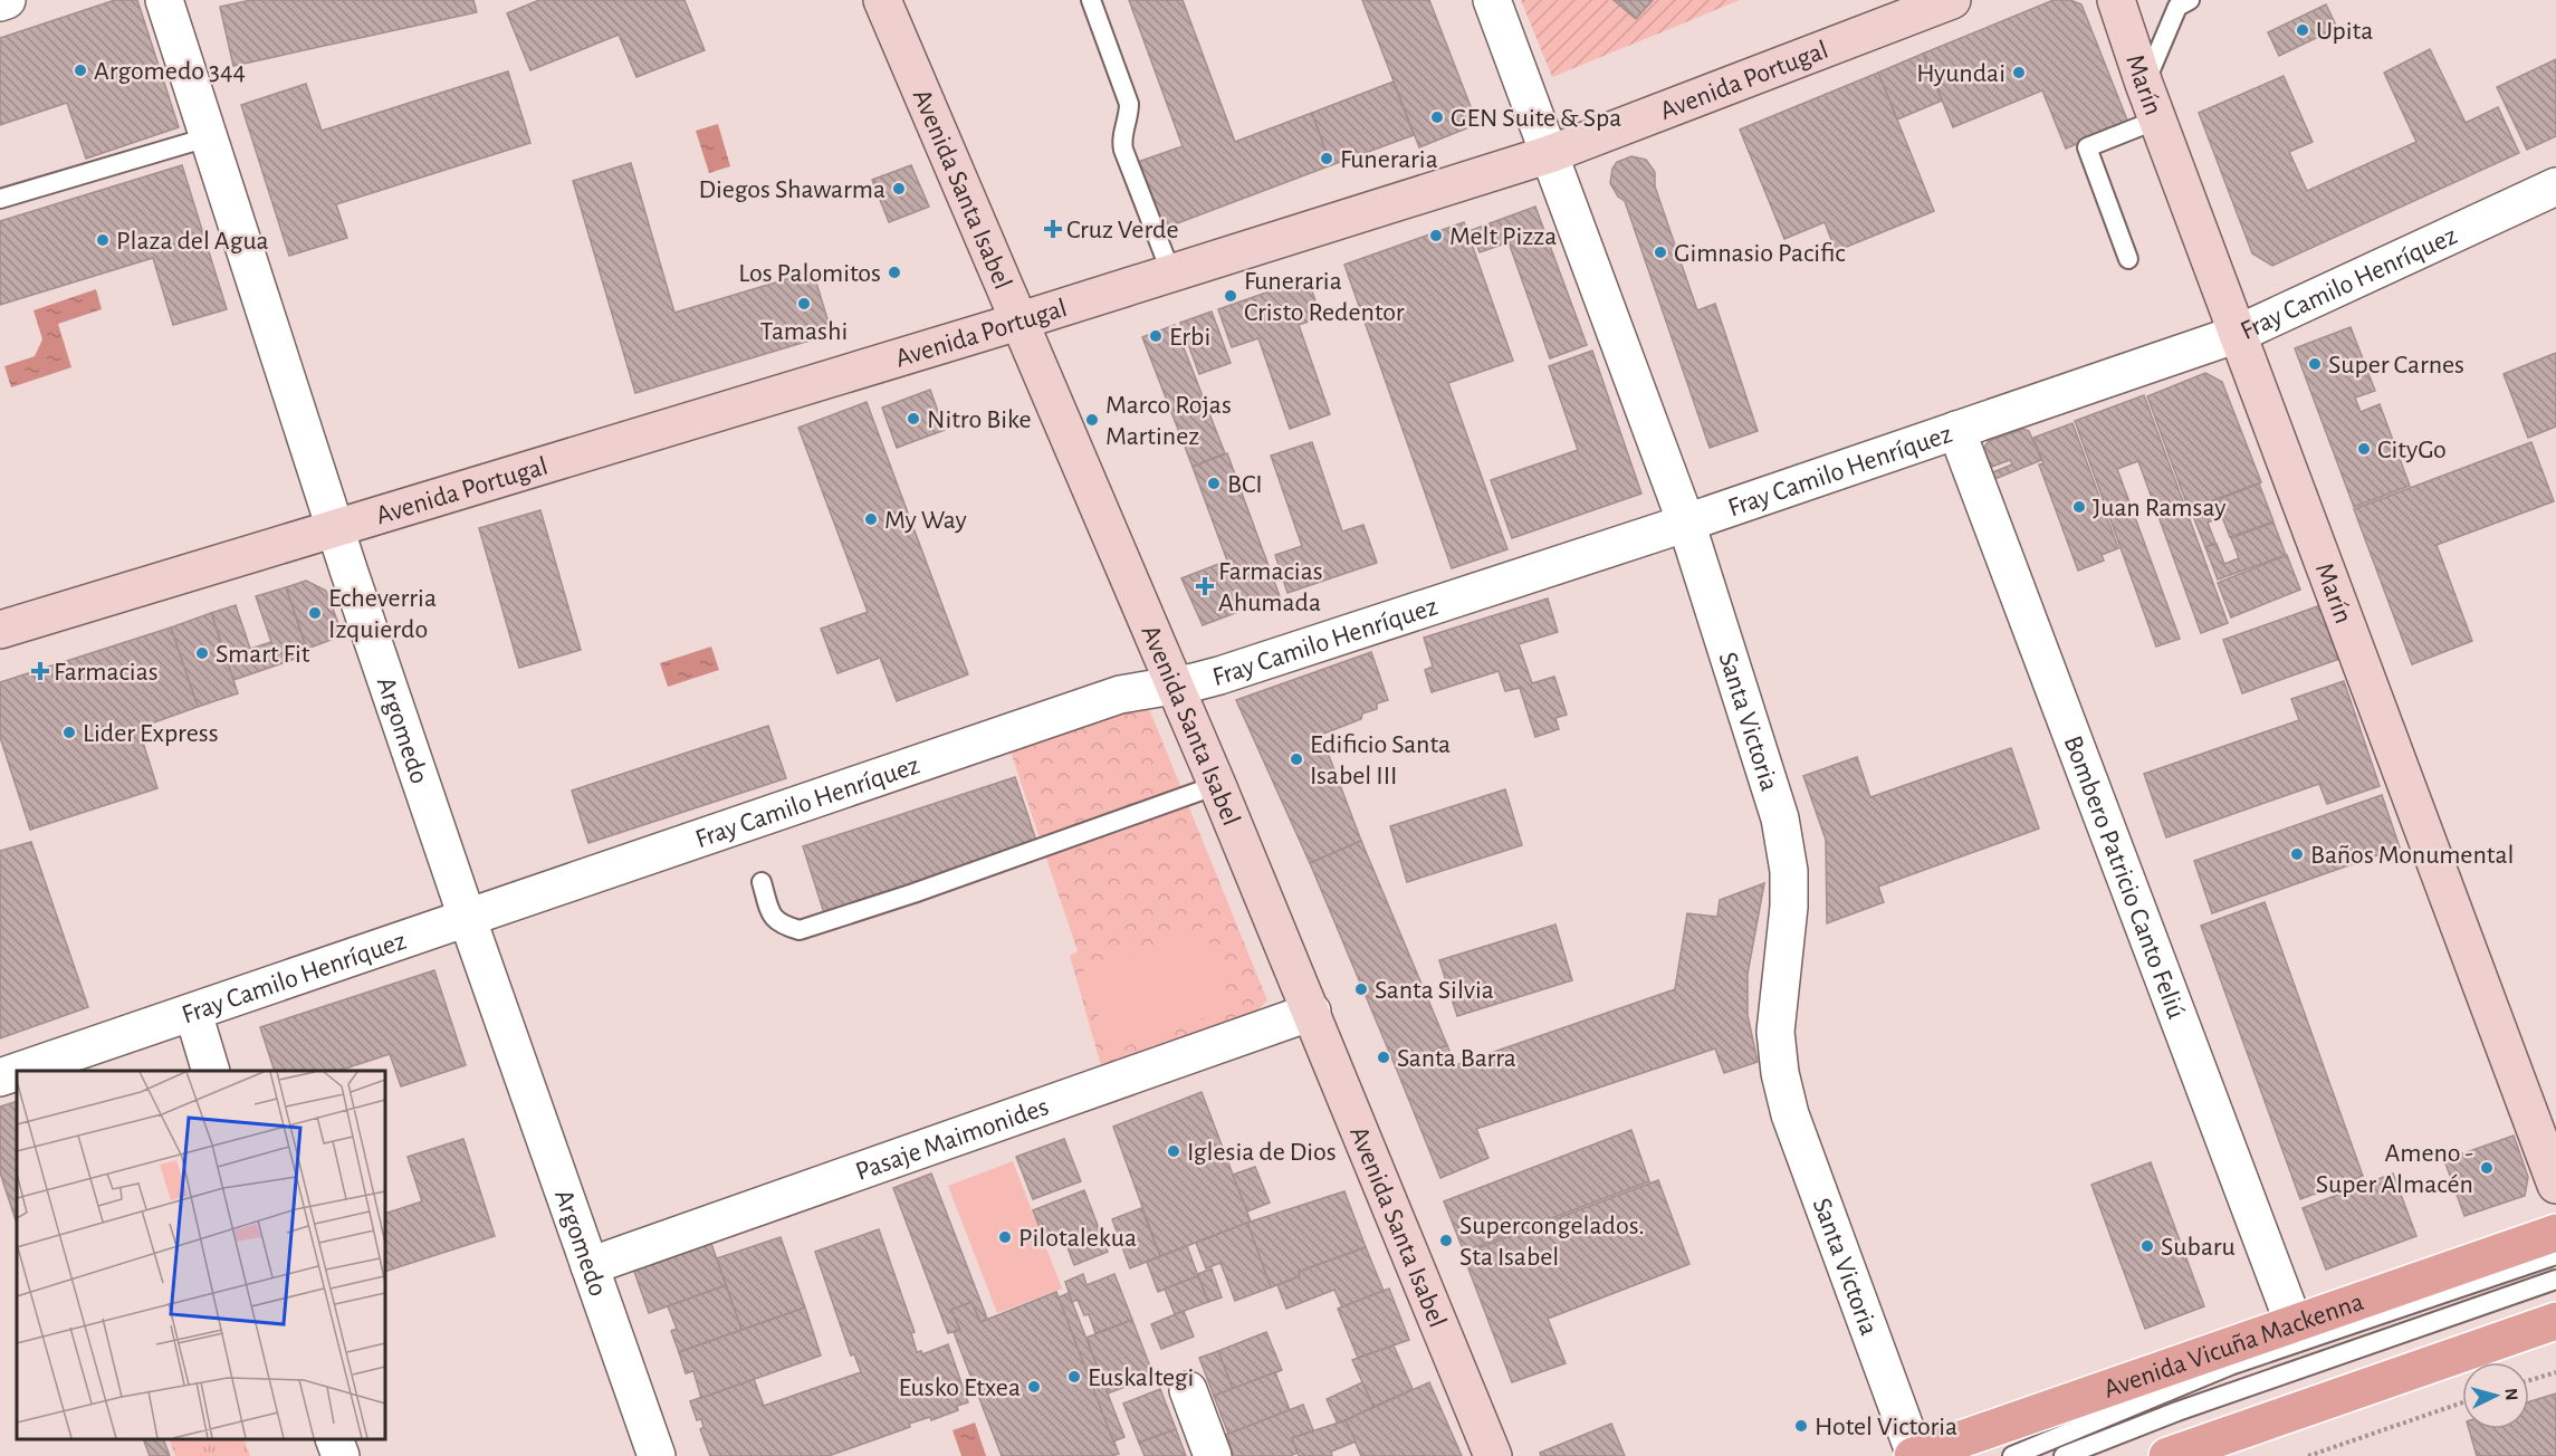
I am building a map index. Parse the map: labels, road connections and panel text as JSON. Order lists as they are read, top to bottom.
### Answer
{
  "streets": {
    "main road": [
      "Avenida Portugal",
      "Marín",
      "Avenida Santa Isabel",
      "Avenida Vicuña Mackenna"
    ],
    "street": [
      "Fray Camilo Henríquez",
      "Santa Victoria",
      "Argomedo",
      "Bombero Patricio Canto Feliú",
      "Pasaje Maimonides"
    ]
  },
  "crossings": [
    ["Avenida Portugal", "Avenida Santa Isabel"],
    ["Avenida Portugal", "Santa Victoria"],
    ["Avenida Portugal", "Argomedo"],
    ["Marín", "Fray Camilo Henríquez"],
    ["Avenida Santa Isabel", "Fray Camilo Henríquez"],
    ["Avenida Santa Isabel", "Pasaje Maimonides"],
    ["Fray Camilo Henríquez", "Santa Victoria"],
    ["Fray Camilo Henríquez", "Argomedo"],
    ["Fray Camilo Henríquez", "Bombero Patricio Canto Feliú"],
    ["Santa Victoria", "Avenida Vicuña Mackenna"],
    ["Argomedo", "Pasaje Maimonides"],
    ["Bombero Patricio Canto Feliú", "Avenida Vicuña Mackenna"]
  ],
  "places": {
    "other": [
      "Upita",
      "Argomedo 344",
      "Hyundai",
      "GEN Suite & Spa",
      "Funeraria",
      "Diegos Shawarma",
      "Melt Pizza",
      "Plaza del Agua",
      "Gimnasio Pacific",
      "Los Palomitos",
      "Funeraria Cristo Redentor",
      "Tamashi",
      "Erbi",
      "Super Carnes",
      "Nitro Bike",
      "Marco Rojas Martinez",
      "CityGo",
      "BCI",
      "Juan Ramsay",
      "My Way",
      "Echeverria Izquierdo",
      "Smart Fit",
      "Lider Express",
      "Edificio Santa Isabel III",
      "Baños Monumental",
      "Santa Silvia",
      "Santa Barra",
      "Iglesia de Dios",
      "Ameno - Super Almacén",
      "Pilotalekua",
      "Supercongelados. Sta Isabel",
      "Subaru",
      "Euskaltegi",
      "Eusko Etxea",
      "Hotel Victoria"
    ],
    "health": ["Cruz Verde", "Farmacias Ahumada", "Farmacias"]
  },
  "north": "right"
}
